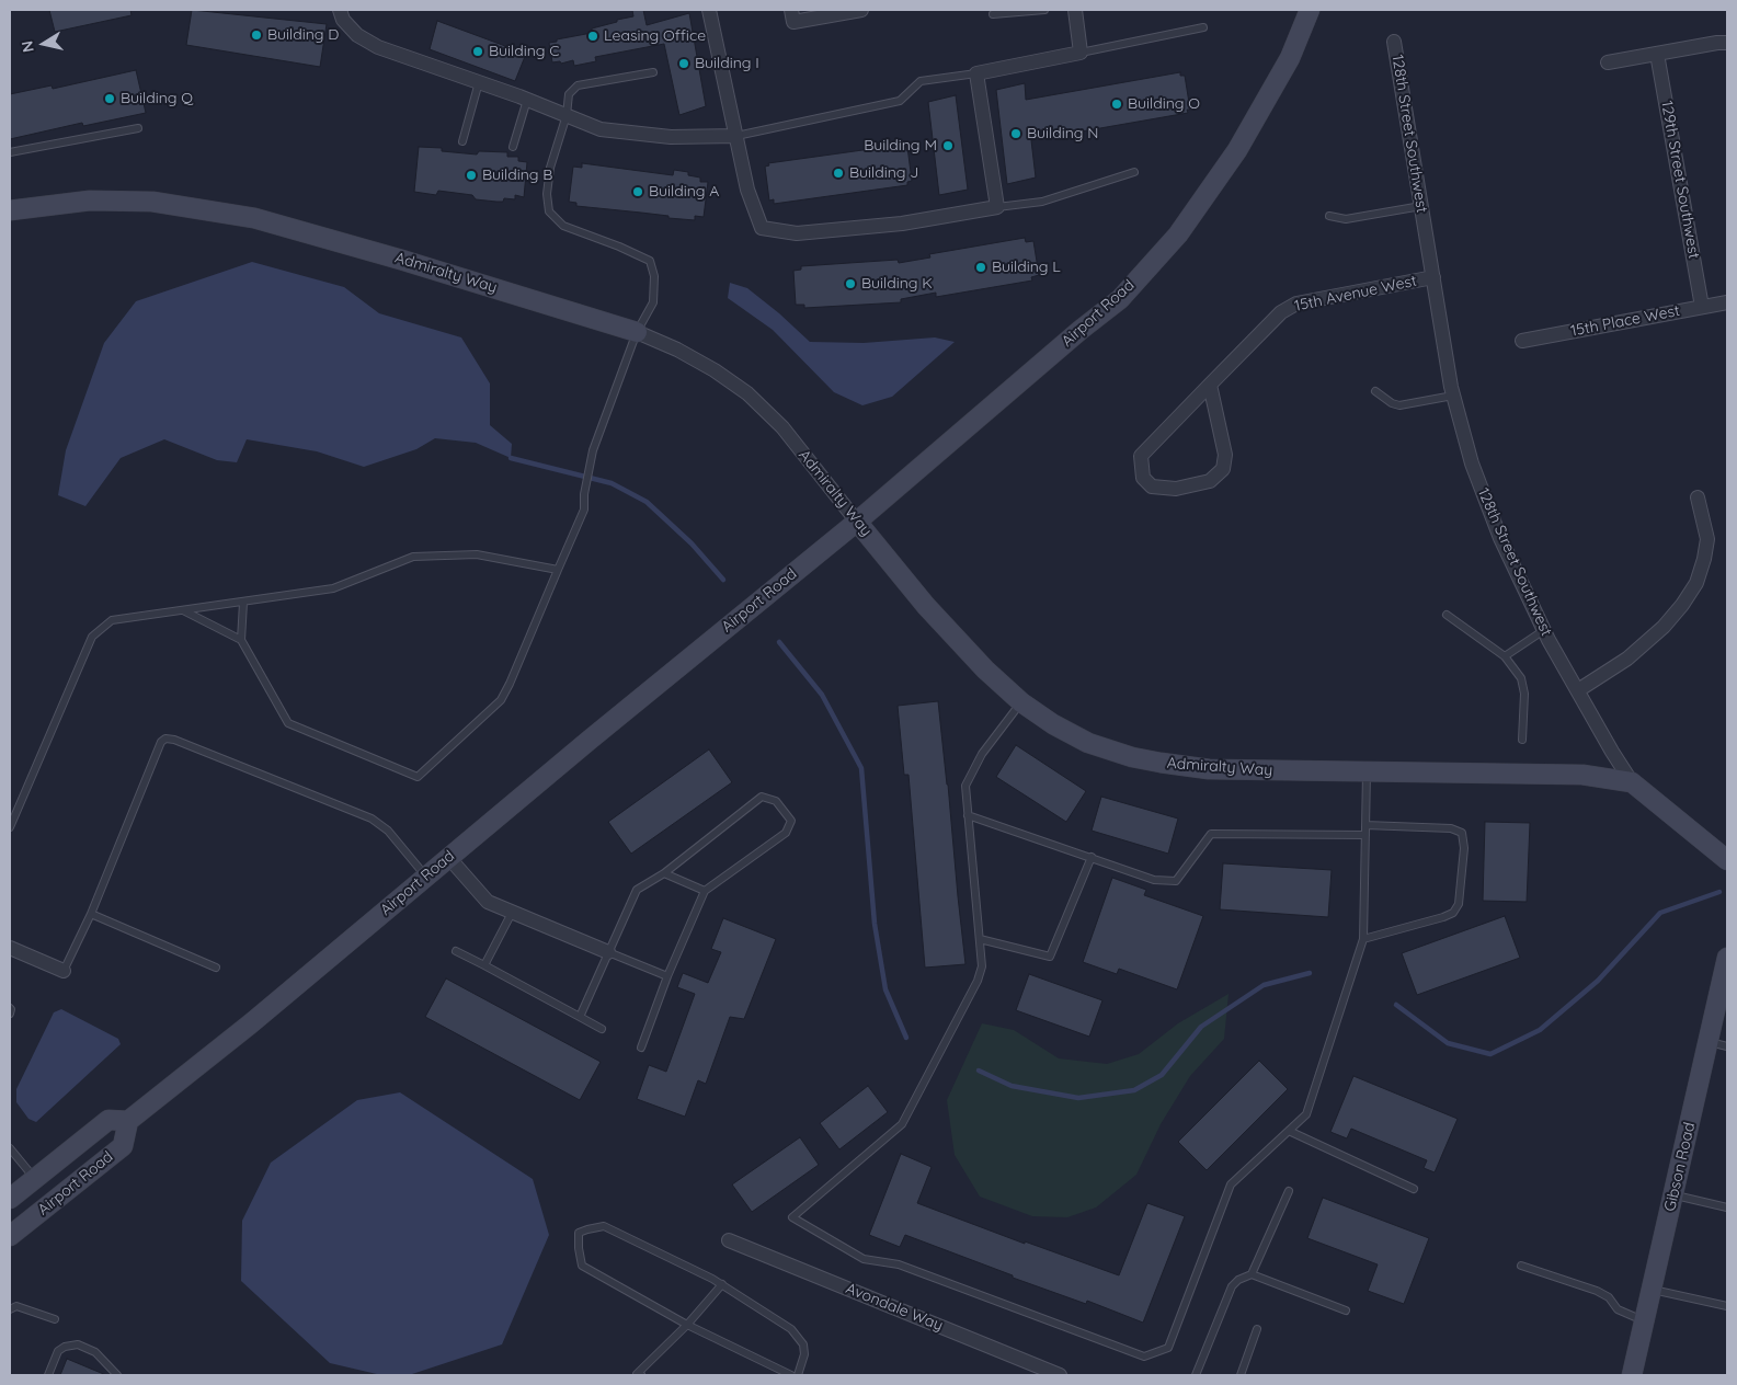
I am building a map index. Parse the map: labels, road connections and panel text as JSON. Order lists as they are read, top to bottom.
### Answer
{
  "streets": {
    "street": [
      "128th Street Southwest",
      "129th Street Southwest",
      "Admiralty Way",
      "15th Avenue West",
      "Airport Road",
      "15th Place West",
      "Gibson Road",
      "Avondale Way"
    ]
  },
  "crossings": [
    ["128th Street Southwest", "Admiralty Way"],
    ["128th Street Southwest", "15th Avenue West"],
    ["129th Street Southwest", "15th Place West"],
    ["Admiralty Way", "Airport Road"]
  ],
  "places": [
    "Building D",
    "Leasing Office",
    "Building C",
    "Building I",
    "Building Q",
    "Building O",
    "Building N",
    "Building M",
    "Building J",
    "Building B",
    "Building A",
    "Building L",
    "Building K"
  ],
  "north": "left"
}
